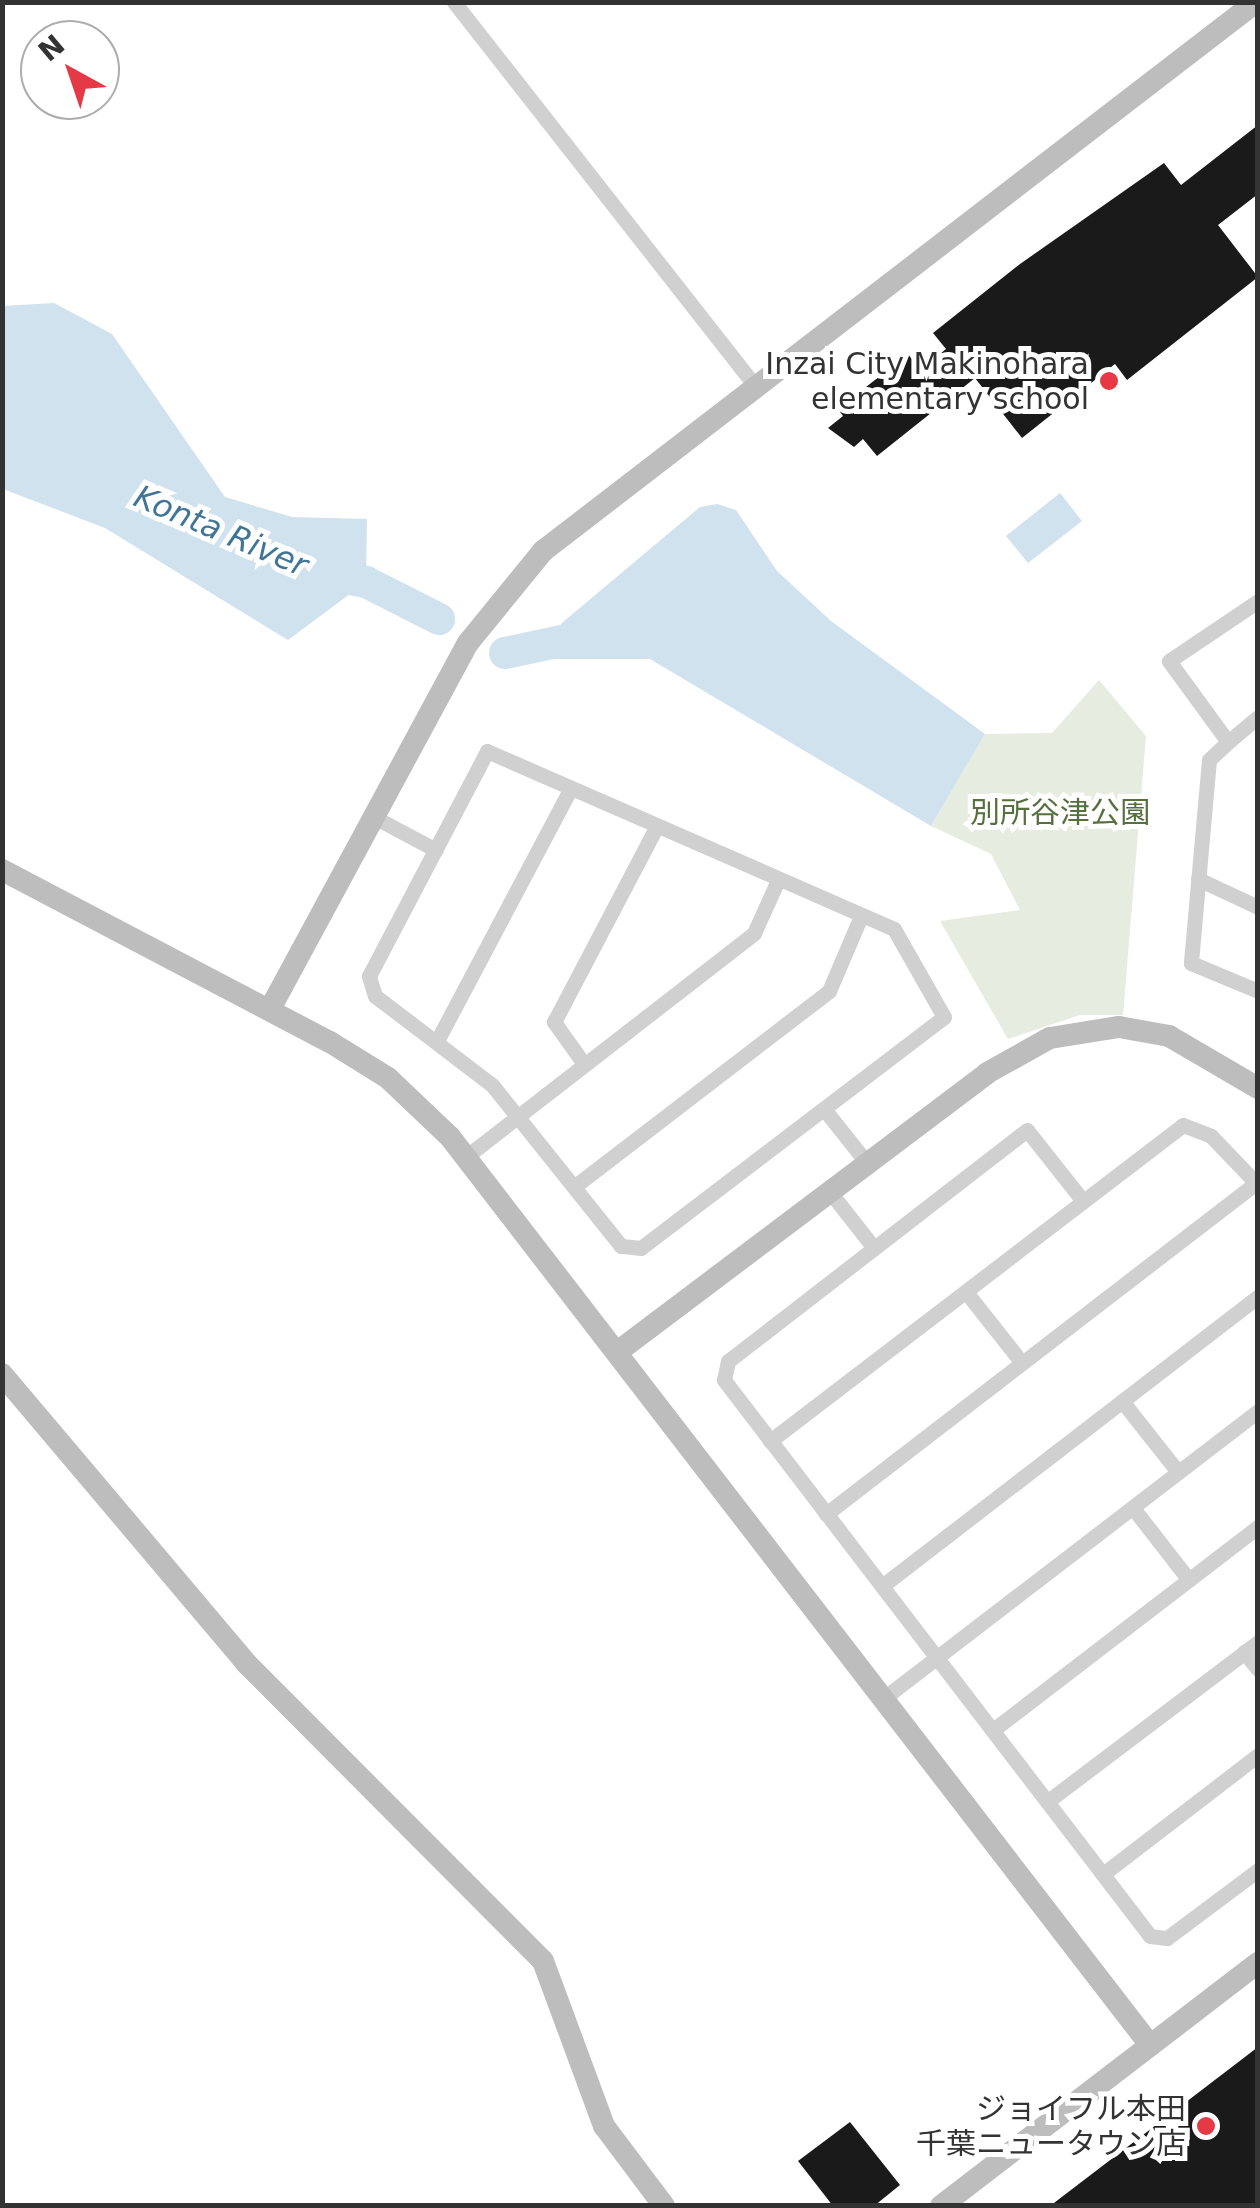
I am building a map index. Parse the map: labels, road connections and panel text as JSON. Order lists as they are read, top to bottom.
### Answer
{
  "water": ["Konta River"],
  "parks": ["別所谷津公園"],
  "places": ["Inzai City Makinohara elementary school", "ジョイフル本田 千葉ニュータウン店"],
  "north": "top left"
}
